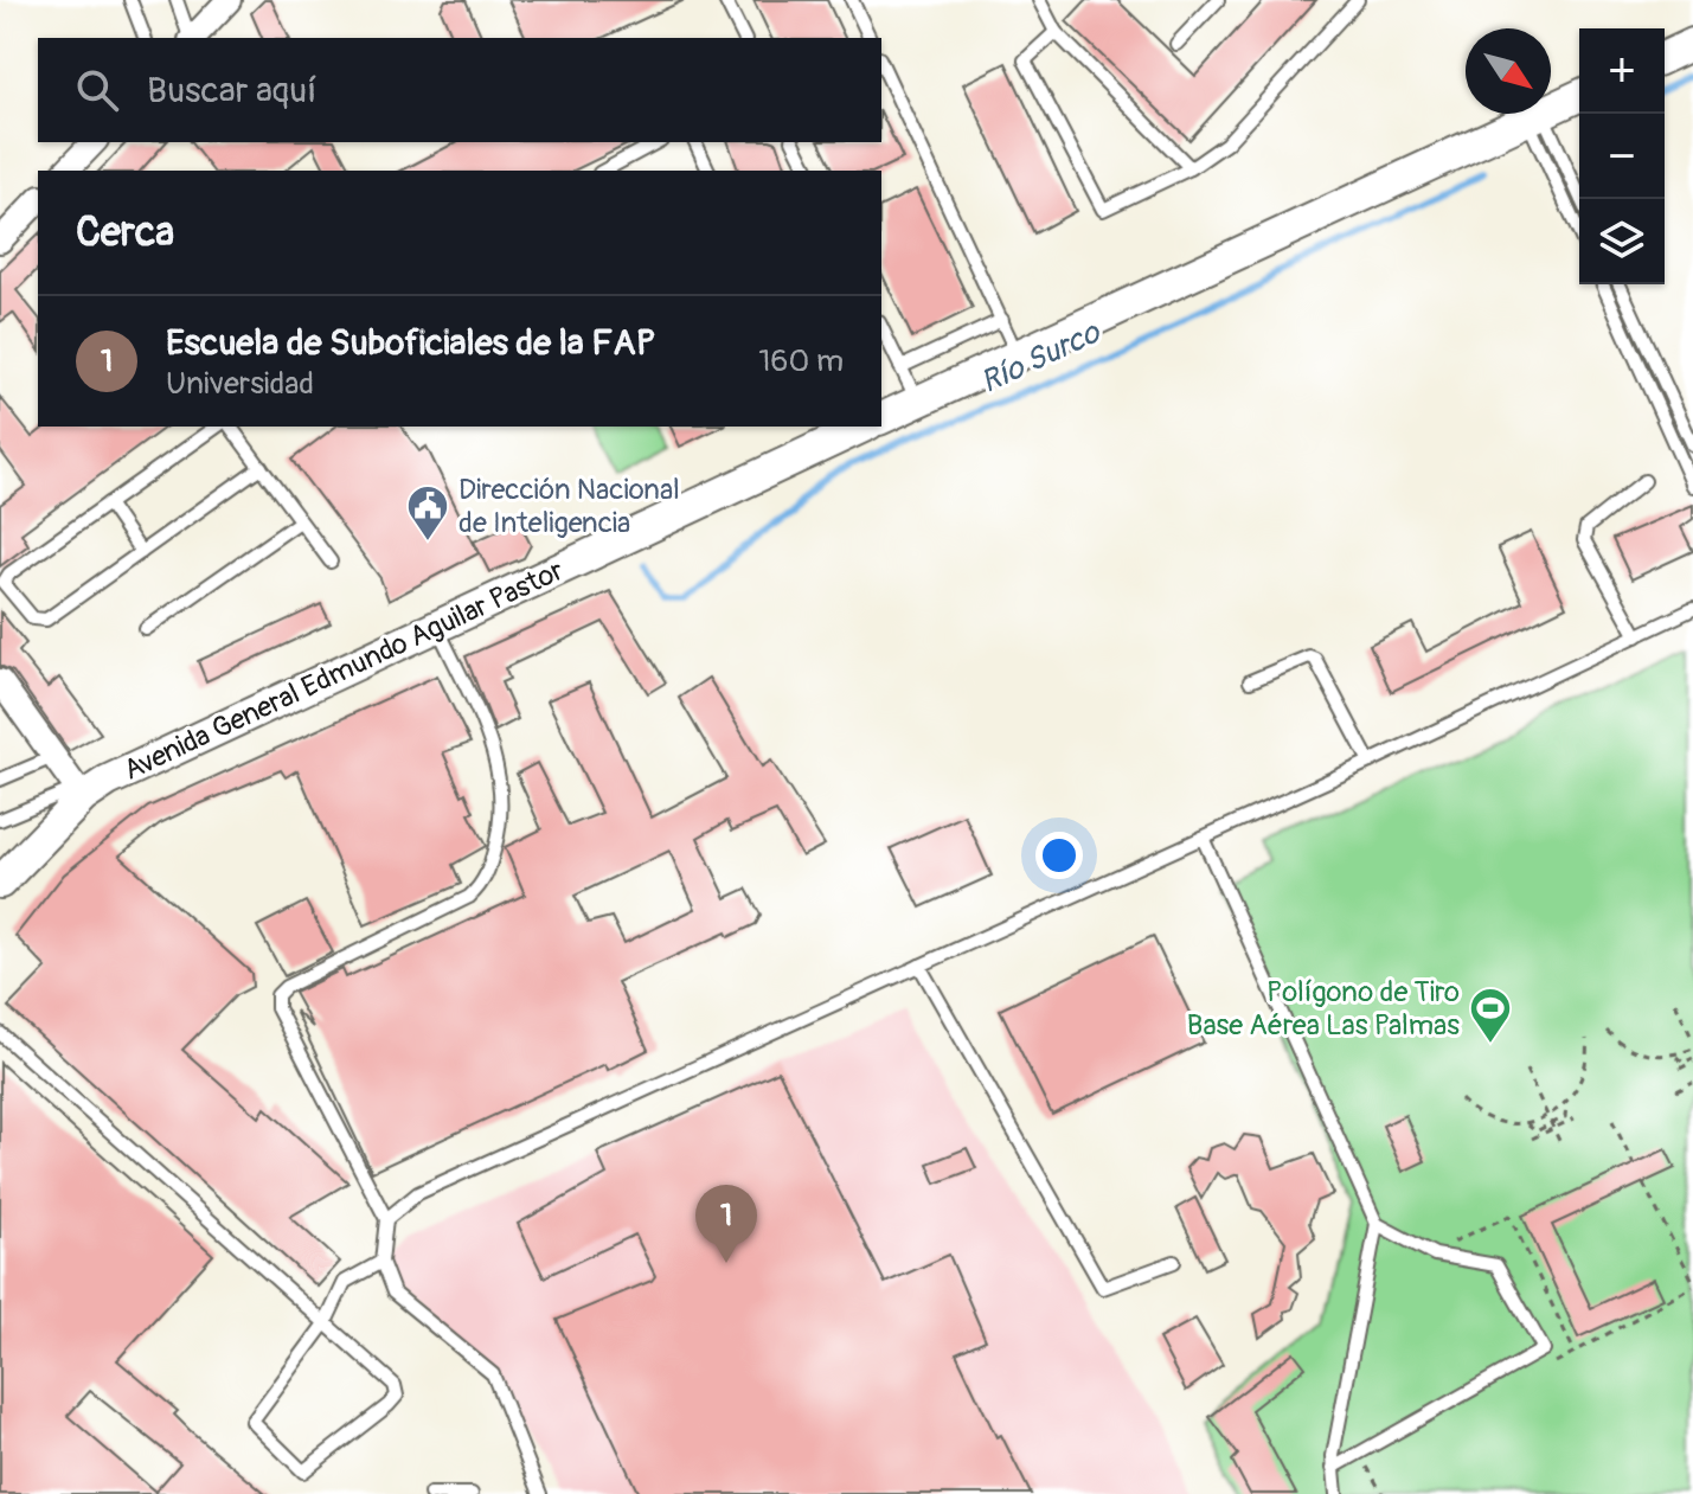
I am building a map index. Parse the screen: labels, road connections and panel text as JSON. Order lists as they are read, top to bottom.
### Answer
{
  "streets": {
    "street": ["Avenida General Edmundo Aguilar Pastor"]
  },
  "water": ["Río Surco"],
  "places": {
    "public building": ["Dirección Nacional de Inteligencia"],
    "sports": ["Polígono de Tiro Base Aérea Las Palmas"]
  },
  "north": "bottom right",
  "page": {
    "map_buttons": ["+", "−"],
    "search": "Buscar aquí",
    "heading": "Cerca",
    "list": [
      {
        "mark": "1",
        "name": "Escuela de Suboficiales de la FAP",
        "note": "Universidad",
        "value": "160 m"
      }
    ],
    "pins": "1"
  }
}
